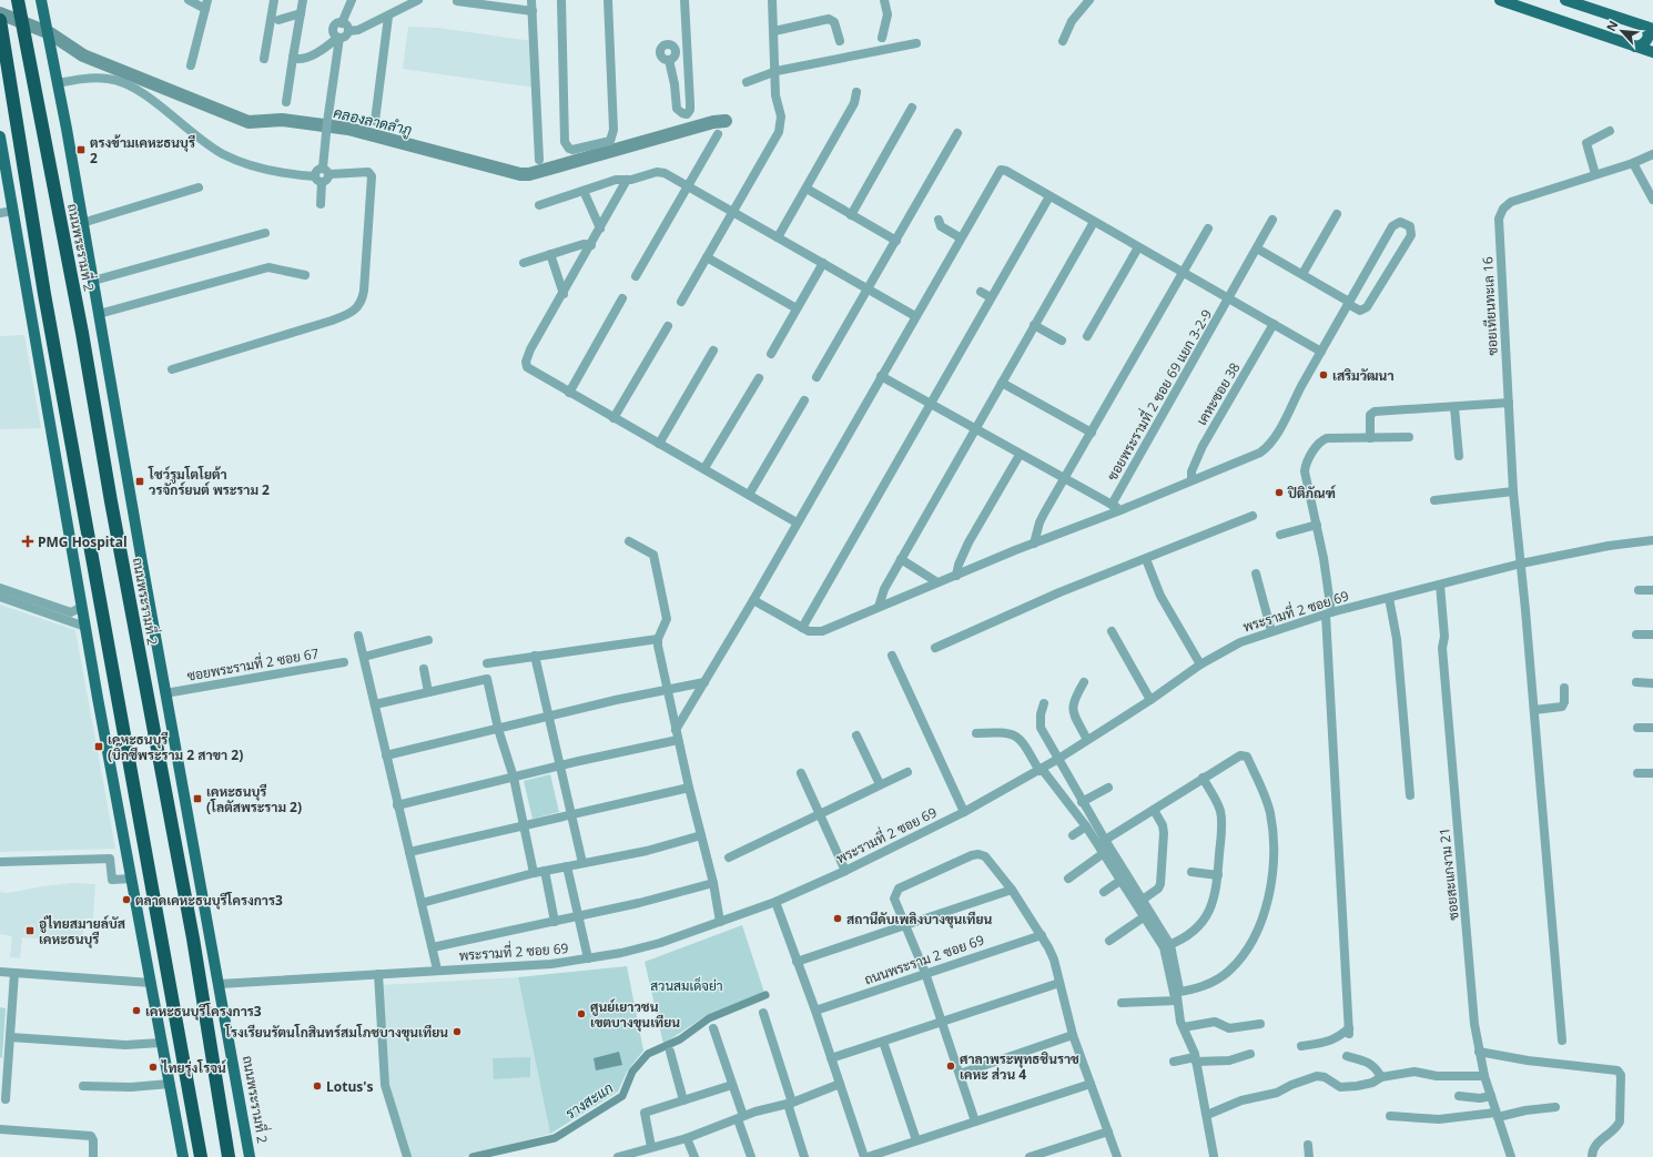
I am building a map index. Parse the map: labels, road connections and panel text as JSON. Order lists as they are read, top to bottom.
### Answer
{
  "streets": {
    "highway": ["ถนนพระรามที่ 2"],
    "street": [
      "ซอยเทียนทะเล 16",
      "เคหะซอย 38",
      "ซอยพระรามที่ 2 ซอย 69 แยก 3-2-9",
      "พระรามที่ 2 ซอย 69",
      "ซอยพระรามที่ 2 ซอย 67",
      "ซอยสะแกงาม 21",
      "ถนนพระราม 2 ซอย 69"
    ]
  },
  "crossings": [
    ["ถนนพระรามที่ 2", "พระรามที่ 2 ซอย 69"],
    ["ถนนพระรามที่ 2", "ซอยพระรามที่ 2 ซอย 67"],
    ["ซอยเทียนทะเล 16", "พระรามที่ 2 ซอย 69"],
    ["พระรามที่ 2 ซอย 69", "ซอยสะแกงาม 21"]
  ],
  "water": ["คลองลาดลำภู", "รางสะแก"],
  "parks": ["สวนสมเด็จย่า"],
  "places": {
    "transit": [
      "ตรงข้ามเคหะธนบุรี 2",
      "โชว์รูมโตโยต้า วรจักร์ยนต์ พระราม 2",
      "เคหะธนบุรี (บิ๊กซีพระราม 2 สาขา 2)",
      "เคหะธนบุรี (โลตัสพระราม 2)",
      "อู่ไทยสมายล์บัส เคหะธนบุรี"
    ],
    "other": [
      "เสริมวัฒนา",
      "ปิติภัณฑ์",
      "ตลาดเคหะธนบุรีโครงการ3",
      "สถานีดับเพลิงบางขุนเทียน",
      "เคหะธนบุรีโครงการ3",
      "ศูนย์เยาวชน เขตบางขุนเทียน",
      "โรงเรียนรัตนโกสินทร์สมโภชบางขุนเทียน",
      "ศาลาพระพุทธชินราช เคหะ ส่วน 4",
      "ไทยรุ่งโรจน์",
      "Lotus's"
    ],
    "health": ["PMG Hospital"]
  },
  "north": "top left"
}
